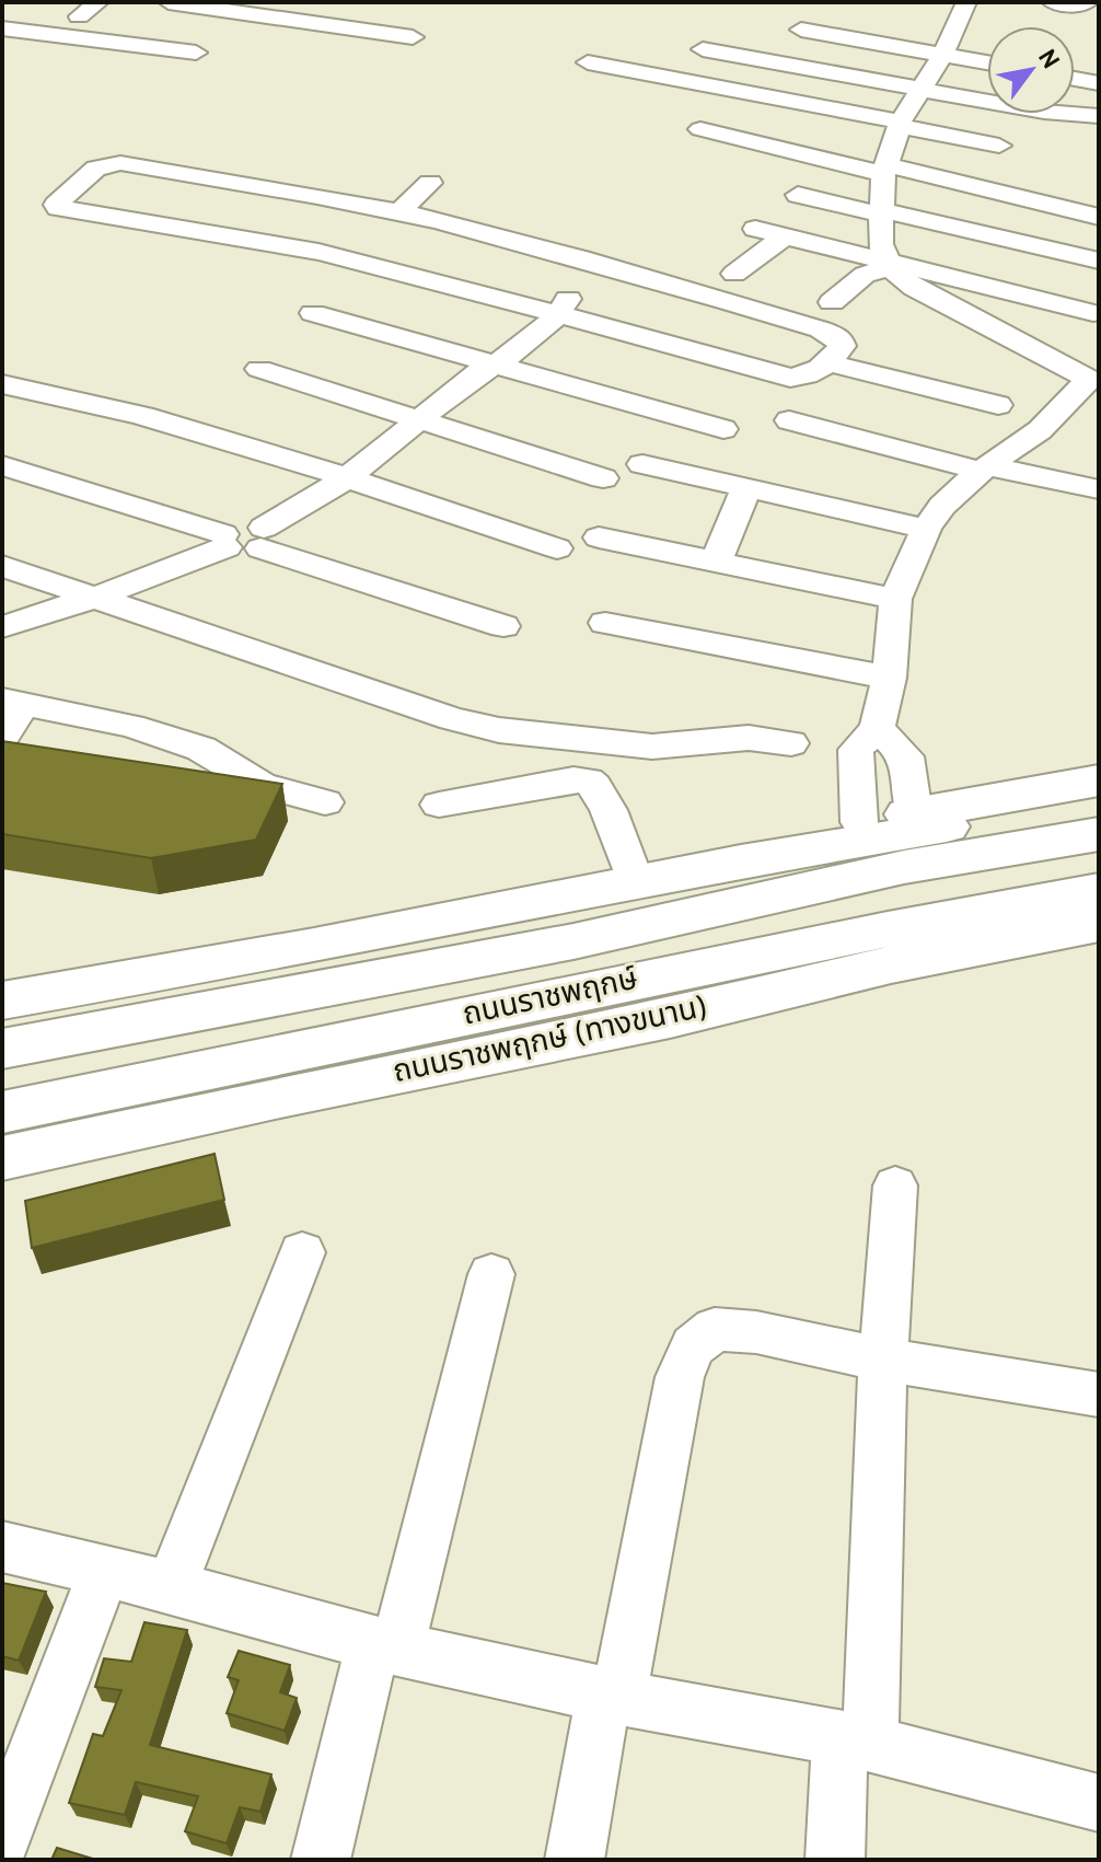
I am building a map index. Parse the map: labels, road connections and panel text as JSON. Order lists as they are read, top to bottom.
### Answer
{
  "streets": {
    "main road": ["ถนนราชพฤกษ์", "ถนนราชพฤกษ์ (ทางขนาน)"]
  },
  "north": "top right"
}
